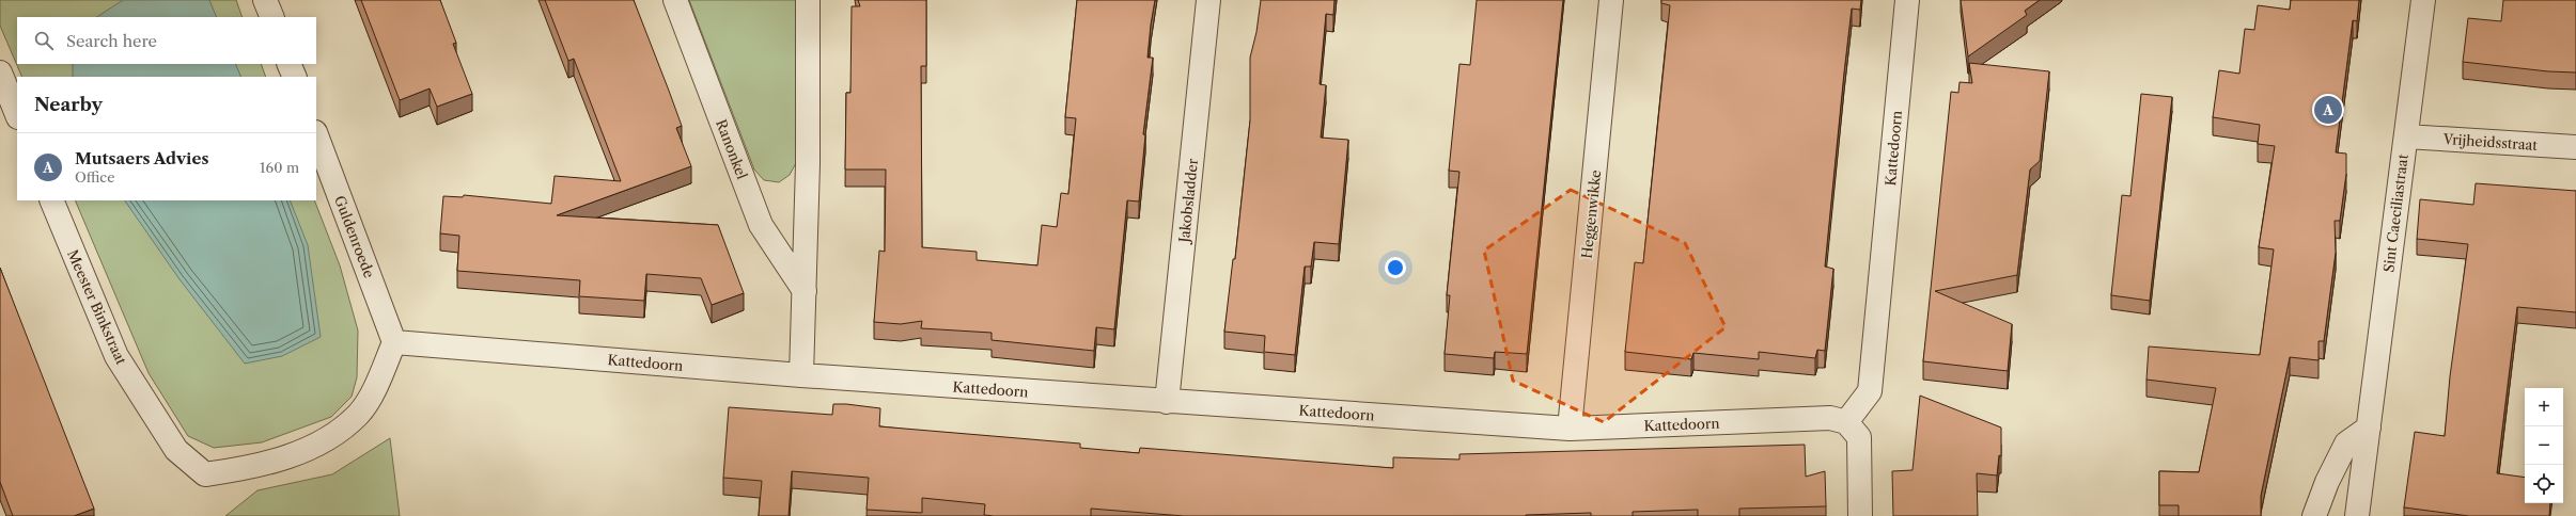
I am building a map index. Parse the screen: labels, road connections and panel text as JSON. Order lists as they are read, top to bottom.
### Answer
{
  "streets": {
    "street": [
      "Vrijheidsstraat",
      "Kattedoorn",
      "Ranonkel",
      "Jakobsladder",
      "Sint Caeciliastraat",
      "Heggenwikke",
      "Guldenroede",
      "Meester Binkstraat"
    ]
  },
  "crossings": [
    ["Vrijheidsstraat", "Sint Caeciliastraat"],
    ["Kattedoorn", "Jakobsladder"],
    ["Kattedoorn", "Heggenwikke"],
    ["Kattedoorn", "Guldenroede"],
    ["Kattedoorn", "Meester Binkstraat"],
    ["Guldenroede", "Meester Binkstraat"]
  ],
  "page": {
    "search": "Search here",
    "heading": "Nearby",
    "pins": "A",
    "list": [
      {
        "mark": "A",
        "name": "Mutsaers Advies",
        "note": "Office",
        "value": "160 m"
      }
    ],
    "map_buttons": ["+", "−"]
  }
}
